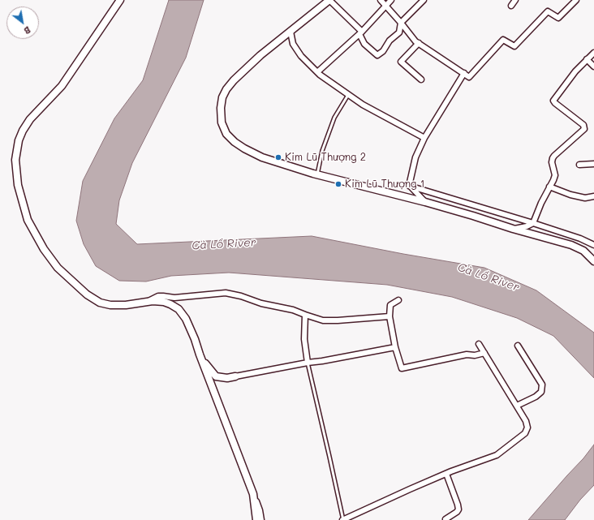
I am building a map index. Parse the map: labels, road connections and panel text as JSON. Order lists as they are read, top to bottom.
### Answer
{
  "water": ["Cà Lồ River"],
  "places": ["Kim Lũ Thượng 2", "Kim Lũ Thượng 1"],
  "north": "bottom right"
}
